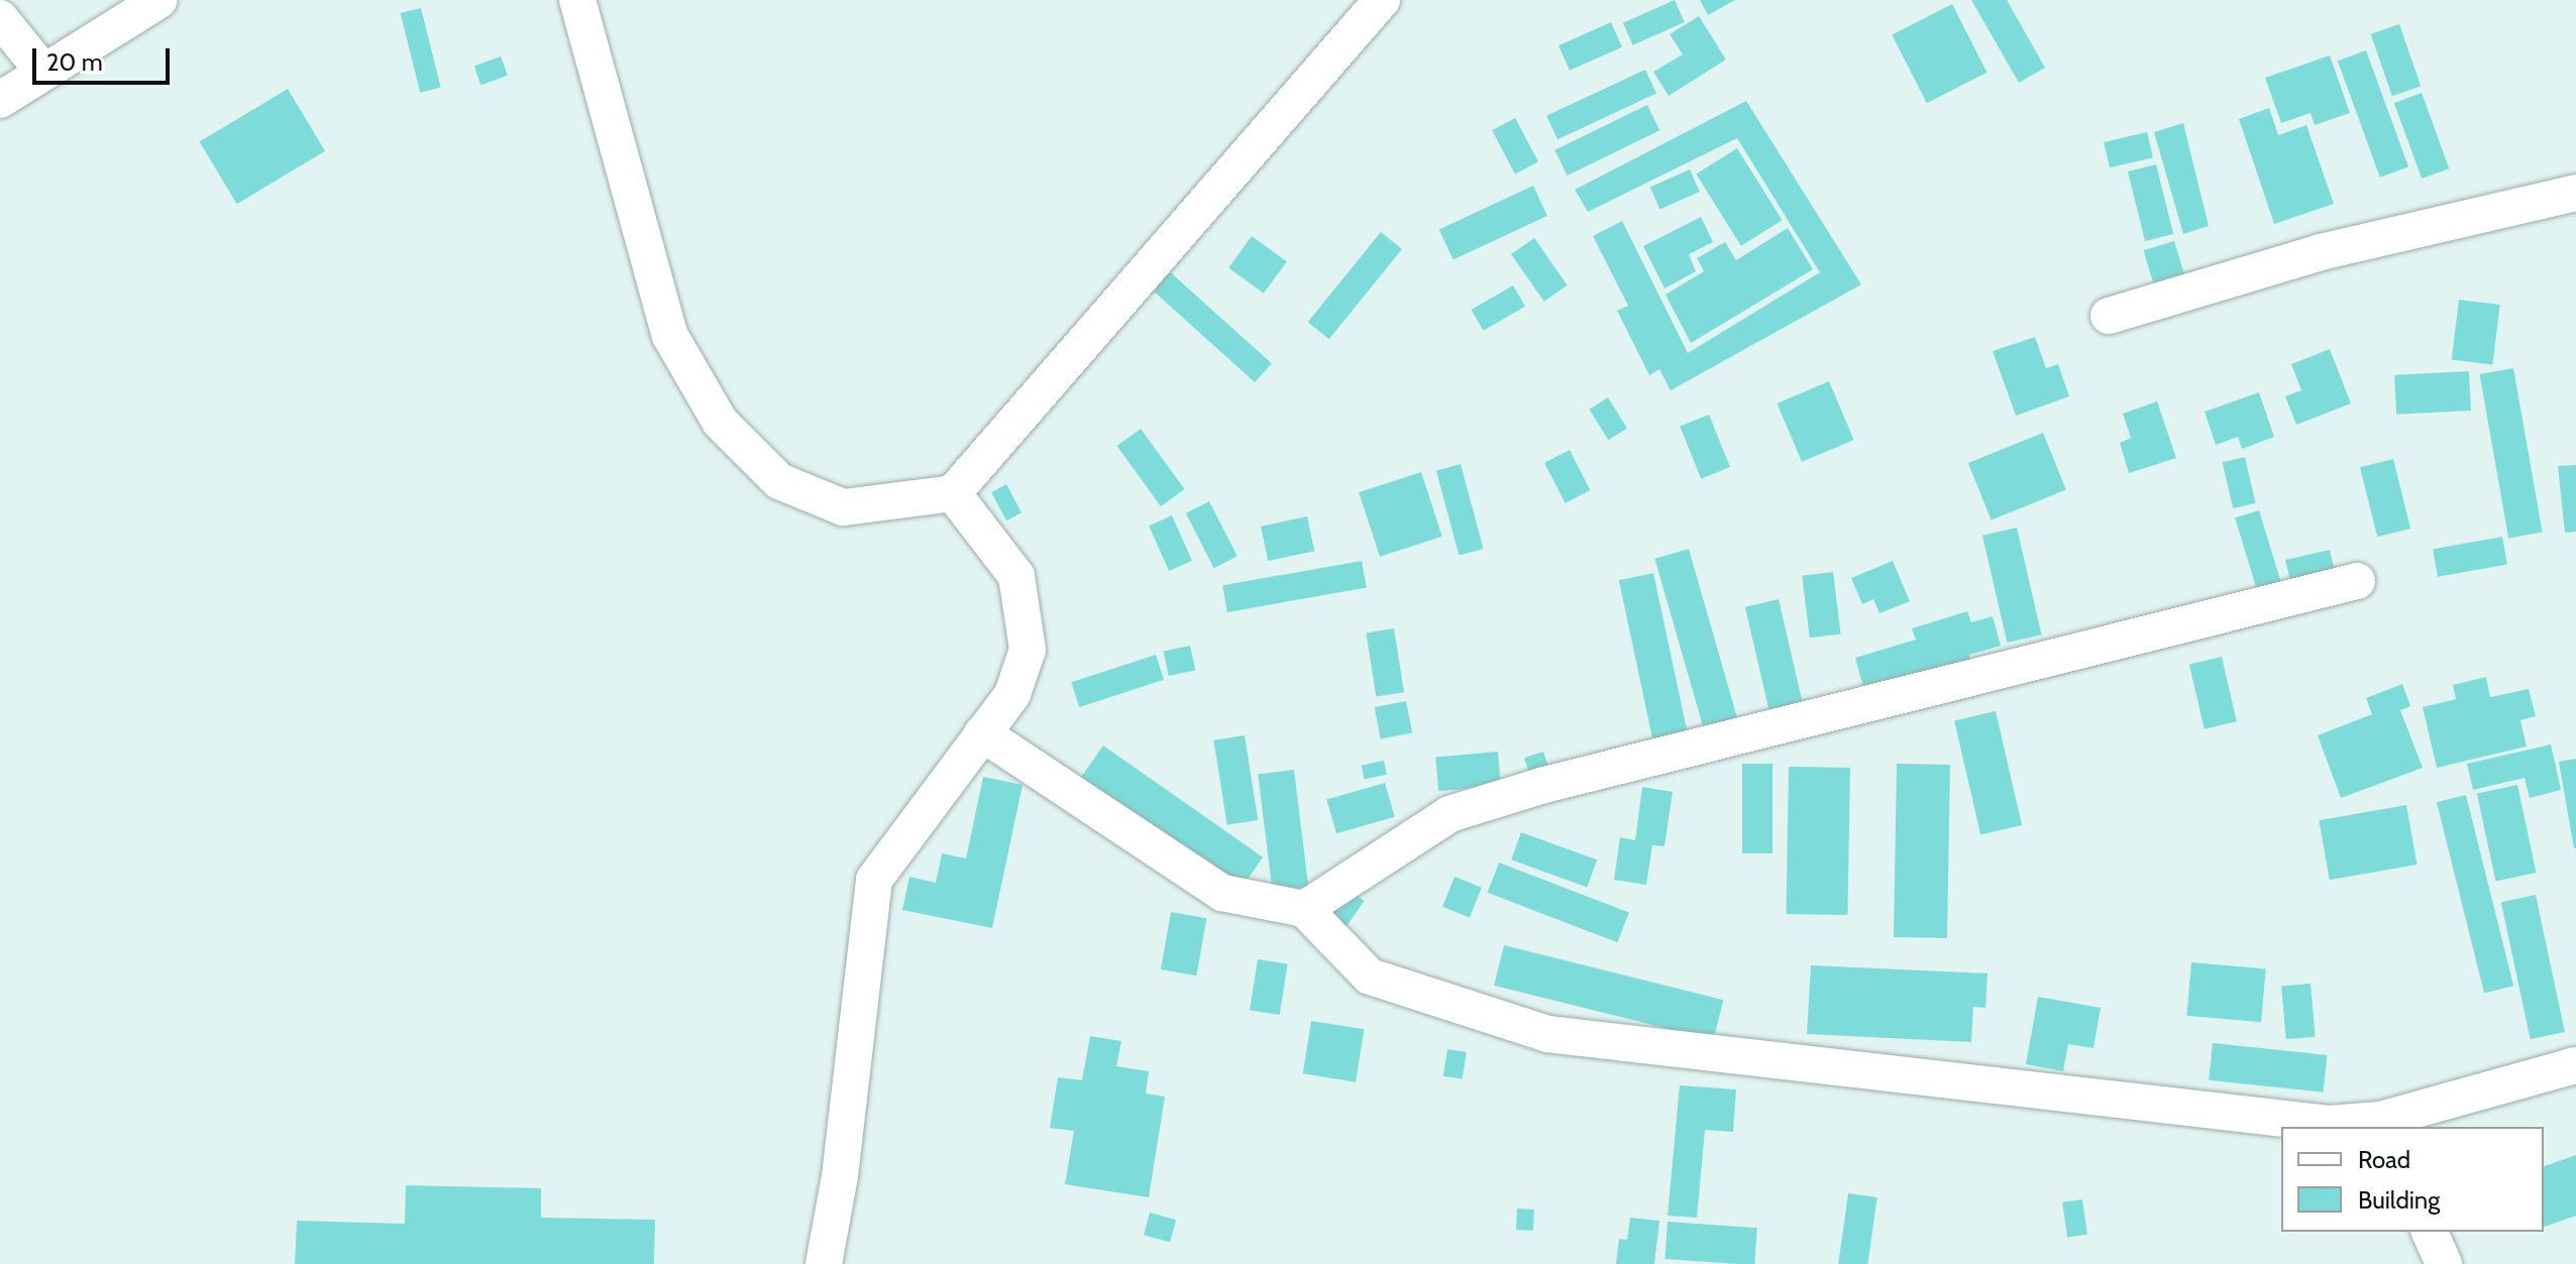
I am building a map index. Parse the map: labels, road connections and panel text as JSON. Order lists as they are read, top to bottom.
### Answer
{
  "legend": ["Road", "Building"],
  "scale_bar": "20 m"
}
